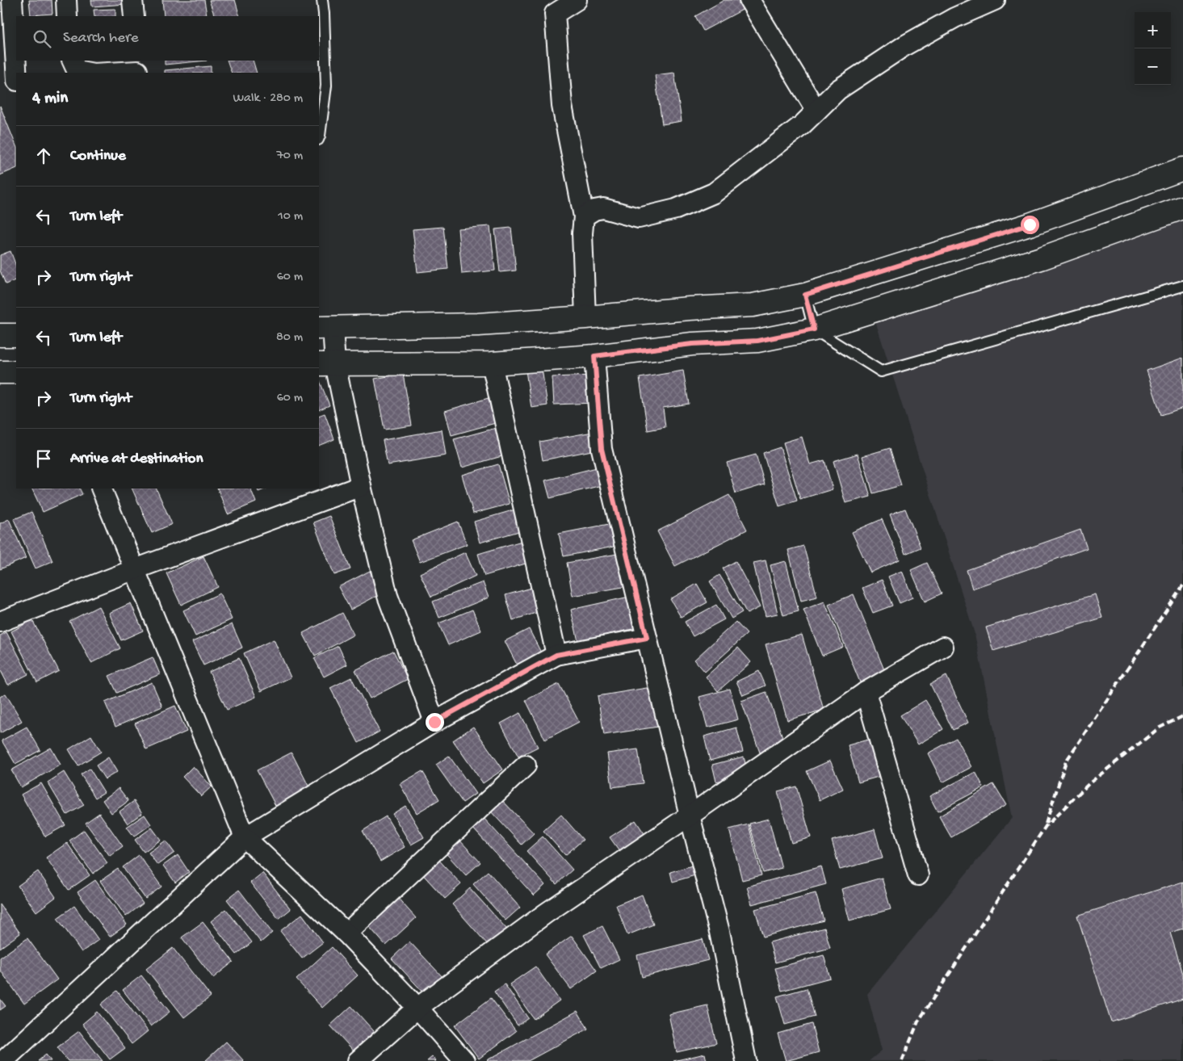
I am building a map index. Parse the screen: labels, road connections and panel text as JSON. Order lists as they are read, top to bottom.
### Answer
{
  "page": {
    "map_buttons": ["+", "−"],
    "search": "Search here",
    "heading": ["4 min", "Walk · 280 m"],
    "list": [
      ["Continue", "70 m"],
      ["Turn left", "10 m"],
      ["Turn right", "60 m"],
      ["Turn left", "80 m"],
      ["Turn right", "60 m"],
      "Arrive at destination"
    ]
  }
}
